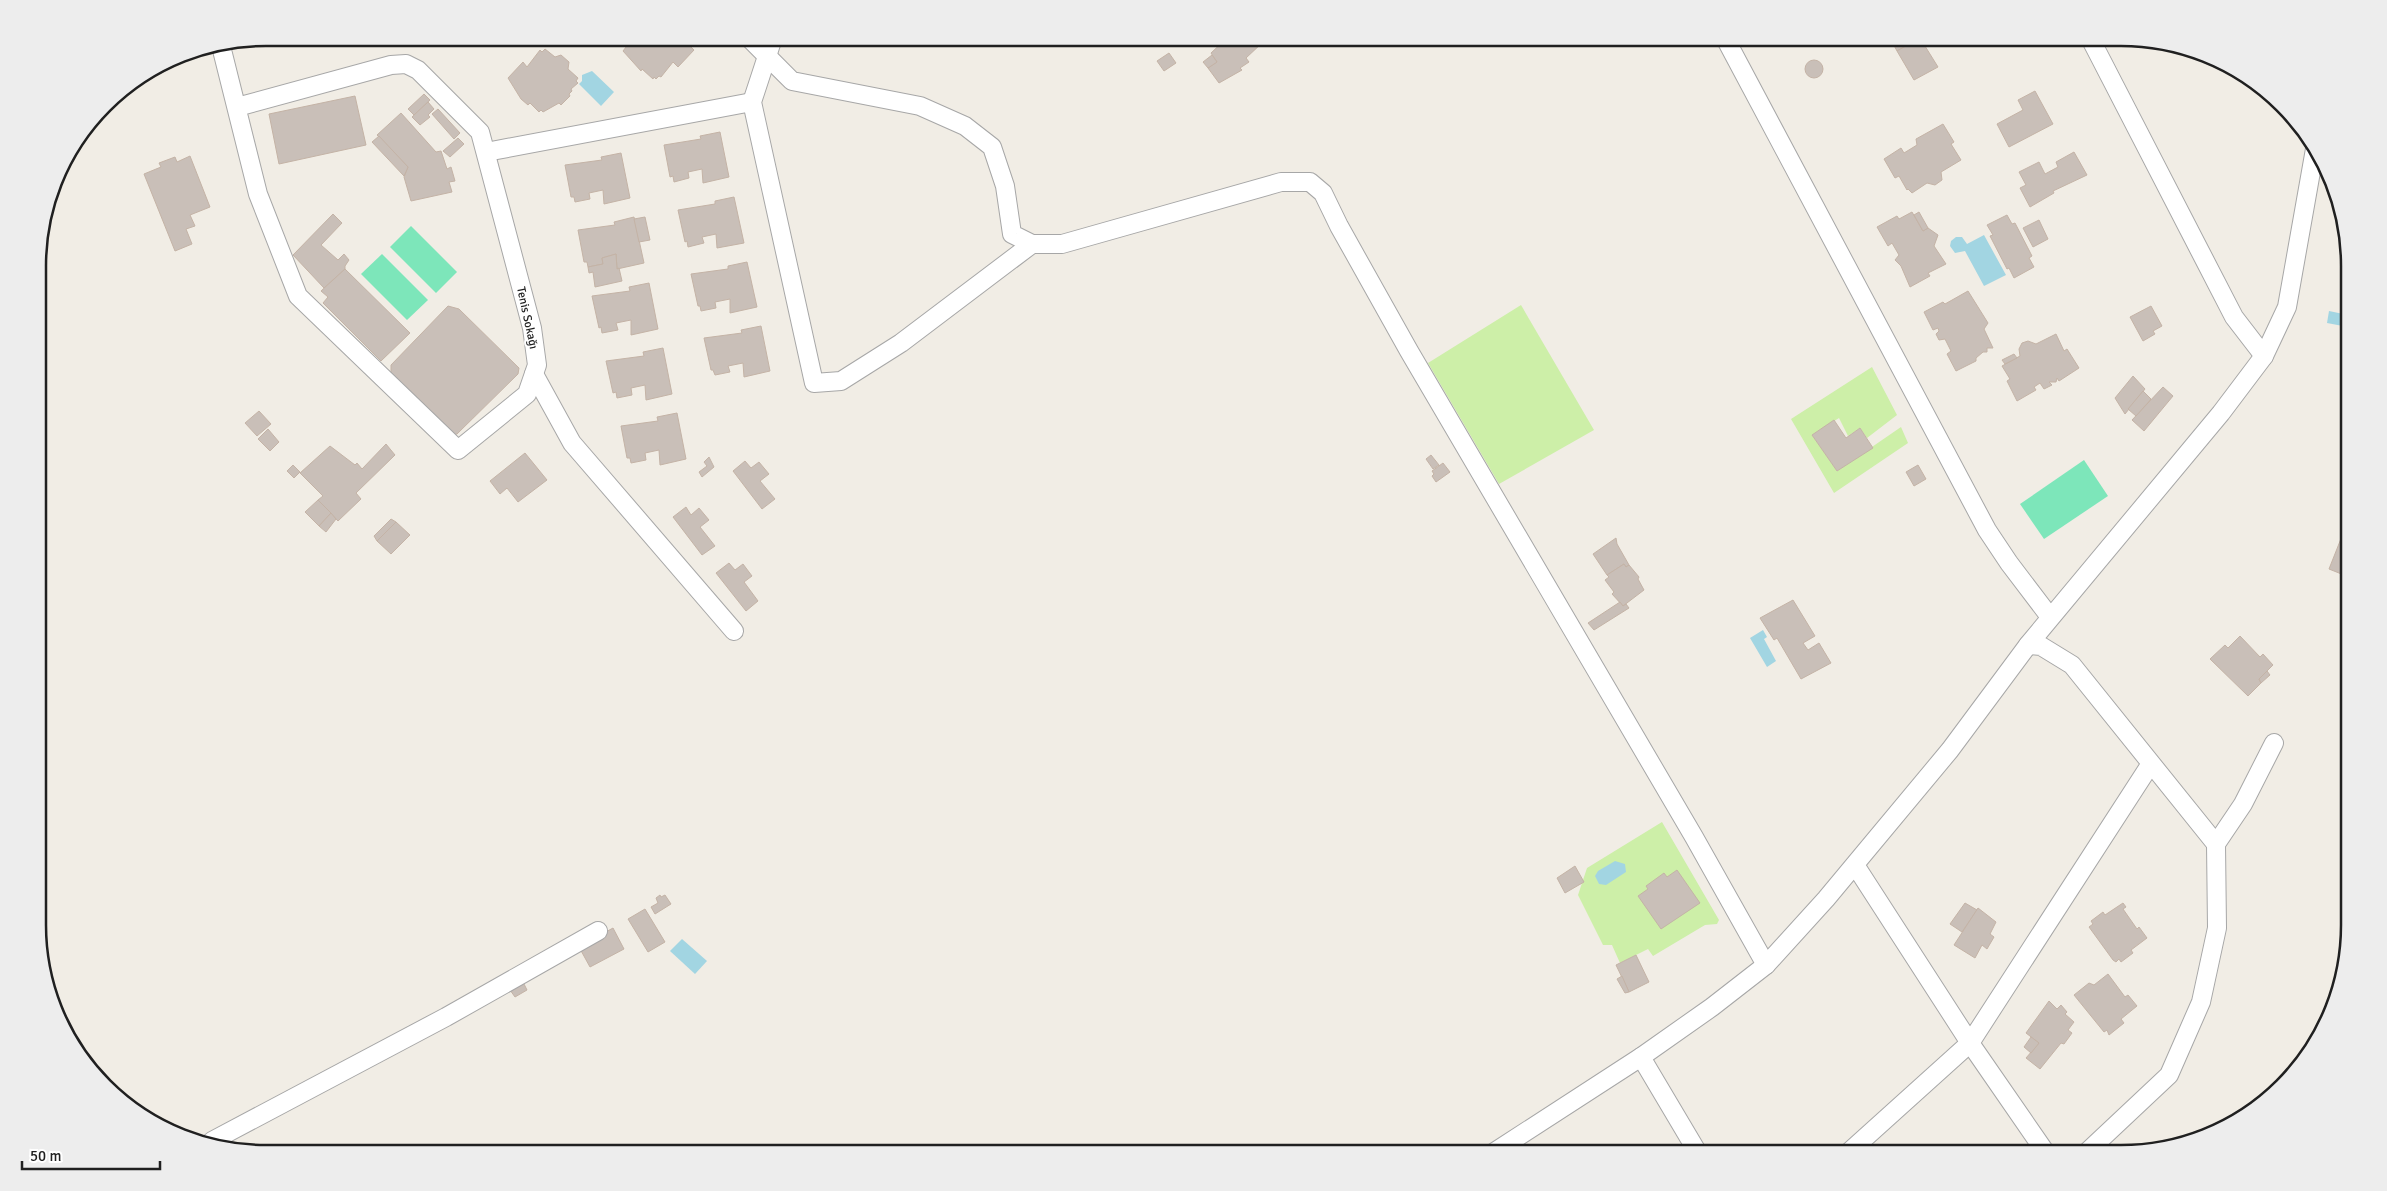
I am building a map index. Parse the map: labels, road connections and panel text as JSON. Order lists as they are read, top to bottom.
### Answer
{
  "streets": {
    "street": ["Tenis Sokağı"]
  },
  "scale_bar": "50 m"
}
